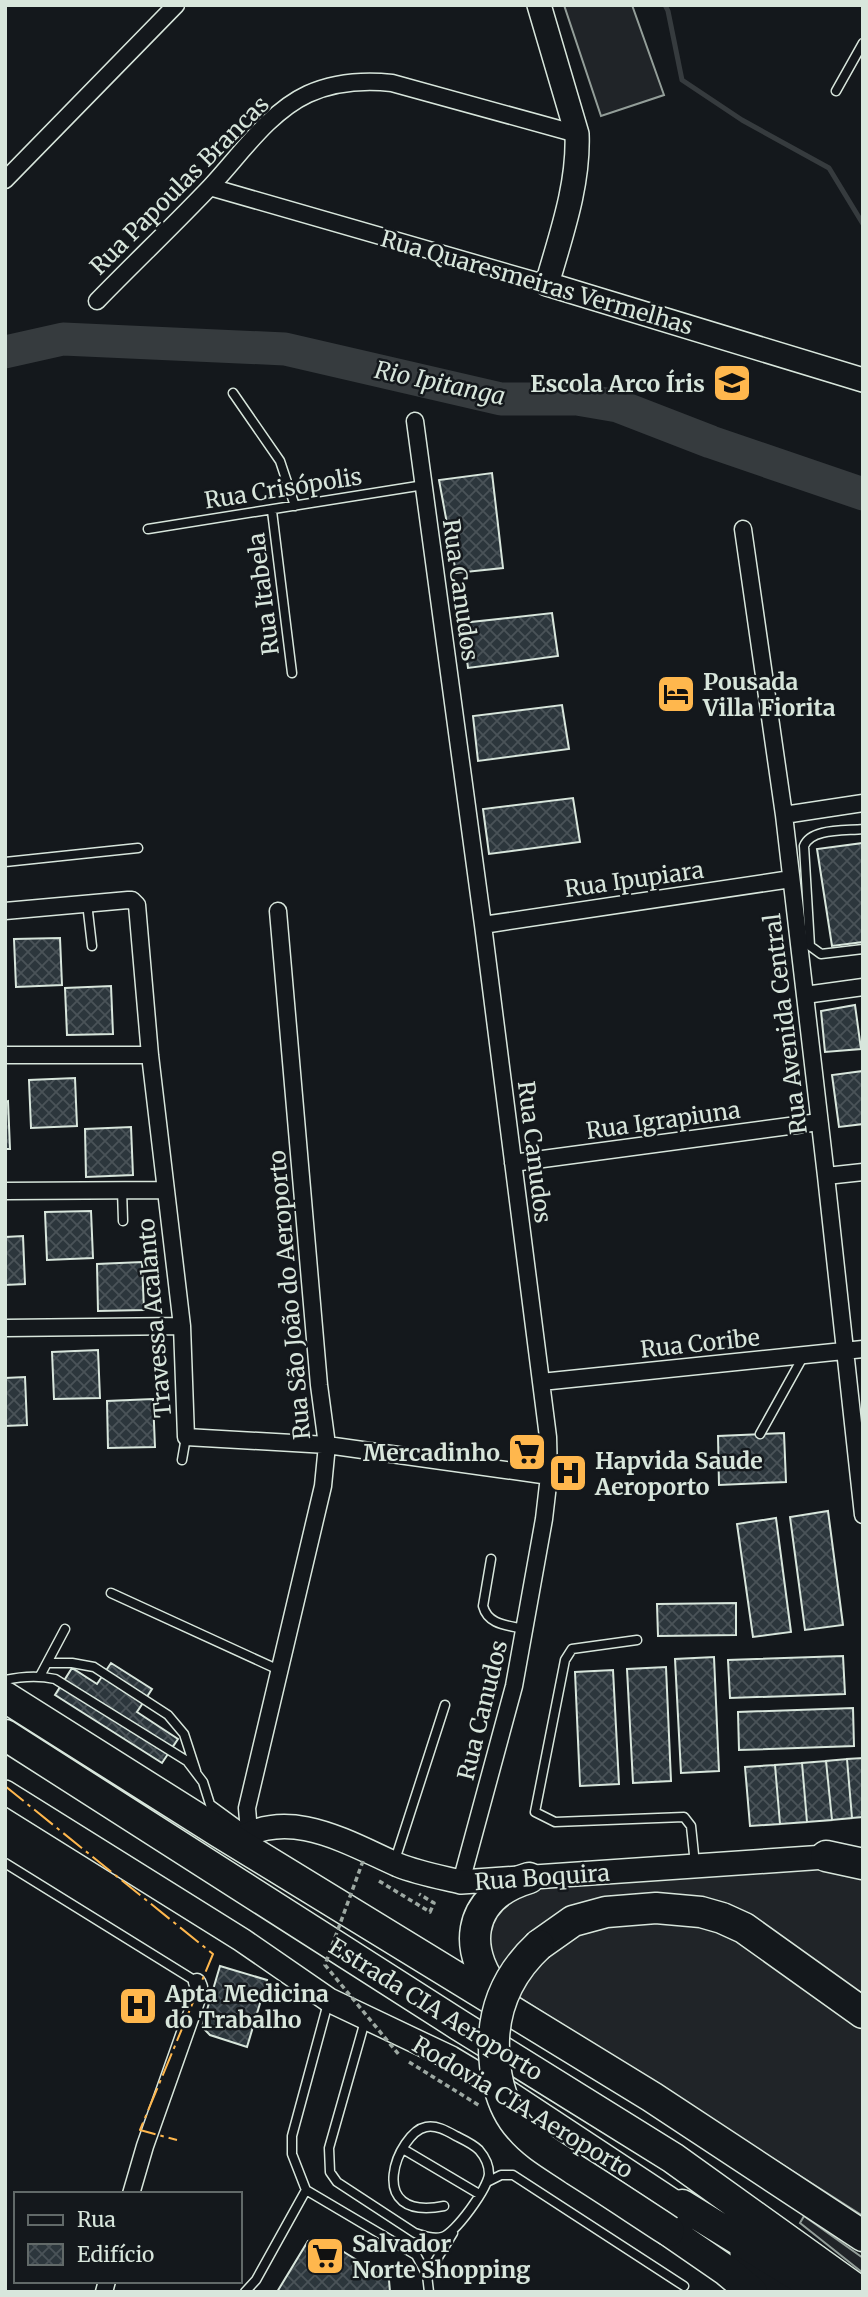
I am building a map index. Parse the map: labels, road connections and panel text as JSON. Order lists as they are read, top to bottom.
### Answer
{
  "streets": {
    "highway": ["Estrada CIA Aeroporto"],
    "street": [
      "Rua Papoulas Brancas",
      "Rua Quaresmeiras Vermelhas",
      "Rua Canudos",
      "Rua Ipupiara",
      "Rua Avenida Central",
      "Rua Igrapiuna",
      "Rua São João do Aeroporto",
      "Travessa Acalanto",
      "Rua Coribe",
      "Rua Boquira",
      "Rodovia CIA Aeroporto"
    ],
    "lane": ["Rua Crisópolis", "Rua Itabela"]
  },
  "crossings": [
    ["Rua Papoulas Brancas", "Rua Quaresmeiras Vermelhas"],
    ["Rua Crisópolis", "Rua Canudos"],
    ["Rua Crisópolis", "Rua Itabela"],
    ["Rua Canudos", "Rua Ipupiara"],
    ["Rua Canudos", "Rua Igrapiuna"],
    ["Rua Canudos", "Travessa Acalanto"],
    ["Rua Canudos", "Rua Coribe"],
    ["Rua Canudos", "Rua Boquira"],
    ["Rua Ipupiara", "Rua Avenida Central"],
    ["Rua Avenida Central", "Rua Igrapiuna"],
    ["Rua Avenida Central", "Rua Coribe"],
    ["Rua São João do Aeroporto", "Travessa Acalanto"],
    ["Rua São João do Aeroporto", "Rua Boquira"],
    ["Rua São João do Aeroporto", "Estrada CIA Aeroporto"],
    ["Rua Boquira", "Estrada CIA Aeroporto"]
  ],
  "water": ["Rio Ipitanga"],
  "places": {
    "school or university": ["Escola Arco Íris"],
    "hotel": ["Pousada Villa Fiorita"],
    "supermarket": ["Mercadinho", "Salvador Norte Shopping"],
    "hospital": ["Hapvida Saude Aeroporto", "Apta Medicina do Trabalho"]
  },
  "legend": ["Rua", "Edifício"]
}
